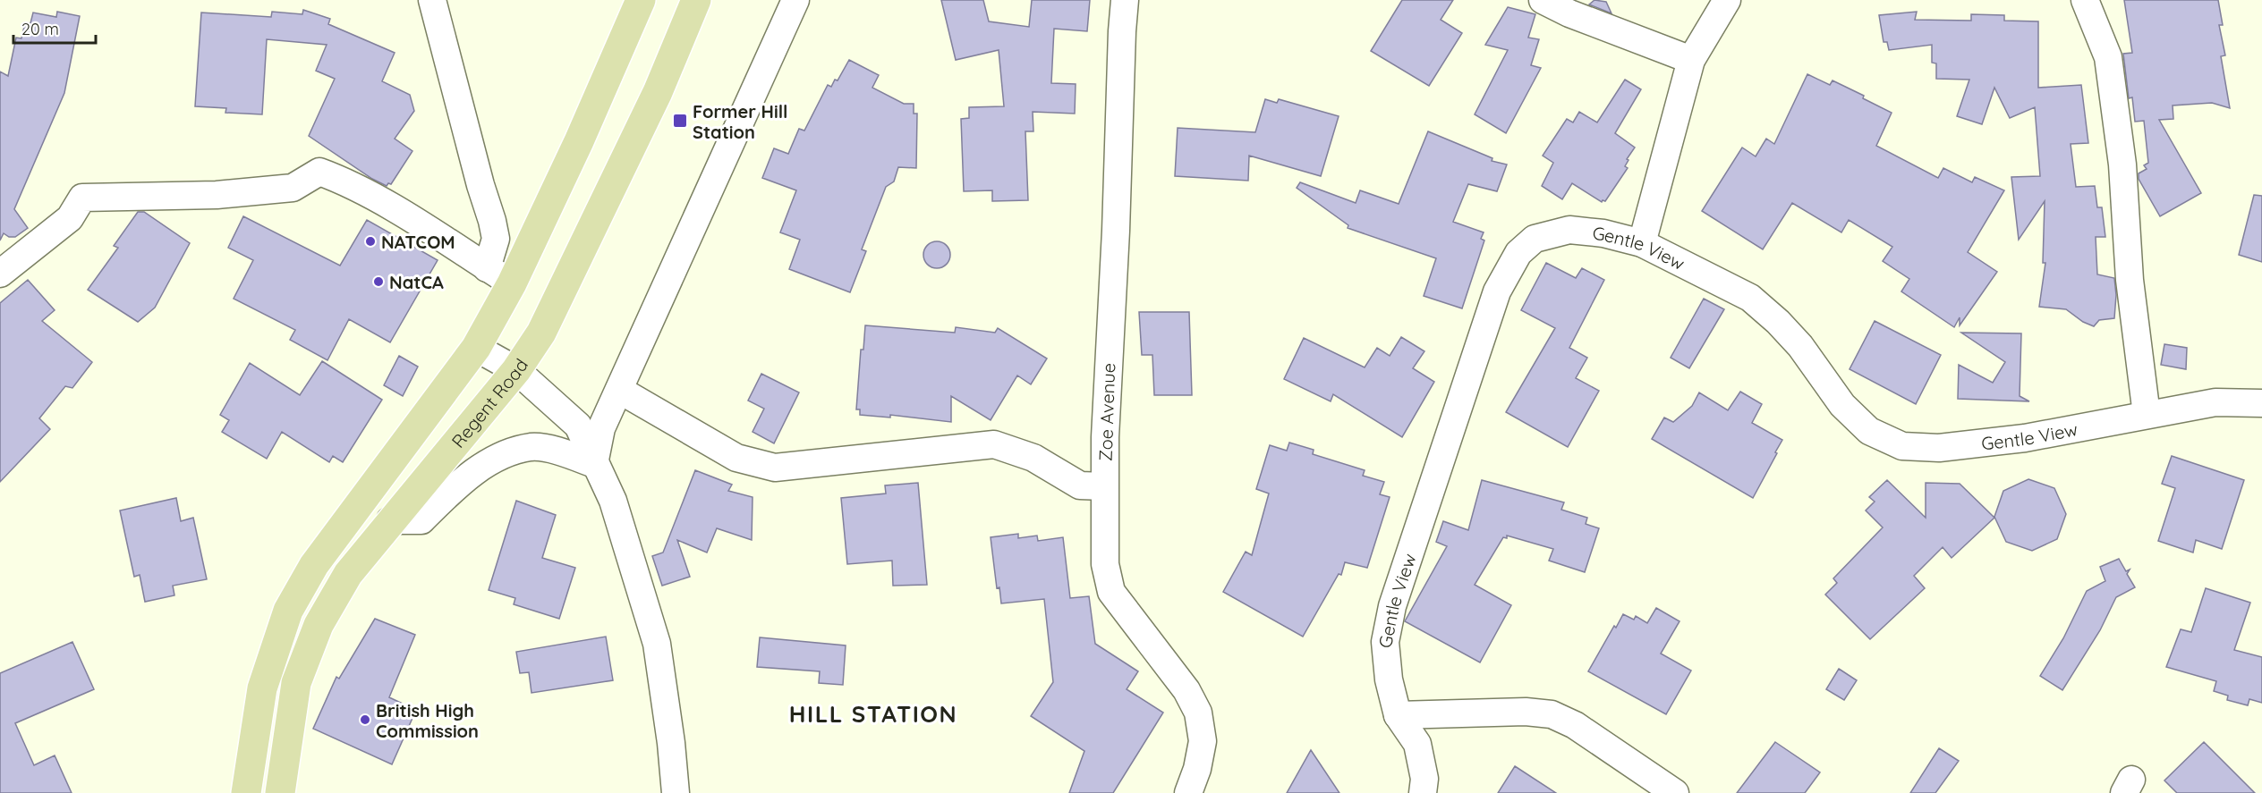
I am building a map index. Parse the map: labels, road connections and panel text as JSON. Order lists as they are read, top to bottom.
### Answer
{
  "streets": {
    "main road": ["Regent Road"],
    "street": ["Gentle View", "Zoe Avenue"]
  },
  "districts": ["HILL STATION"],
  "places": {
    "transit": ["Former Hill Station"],
    "other": ["NATCOM", "NatCA", "British High Commission"]
  },
  "scale_bar": "20 m"
}
